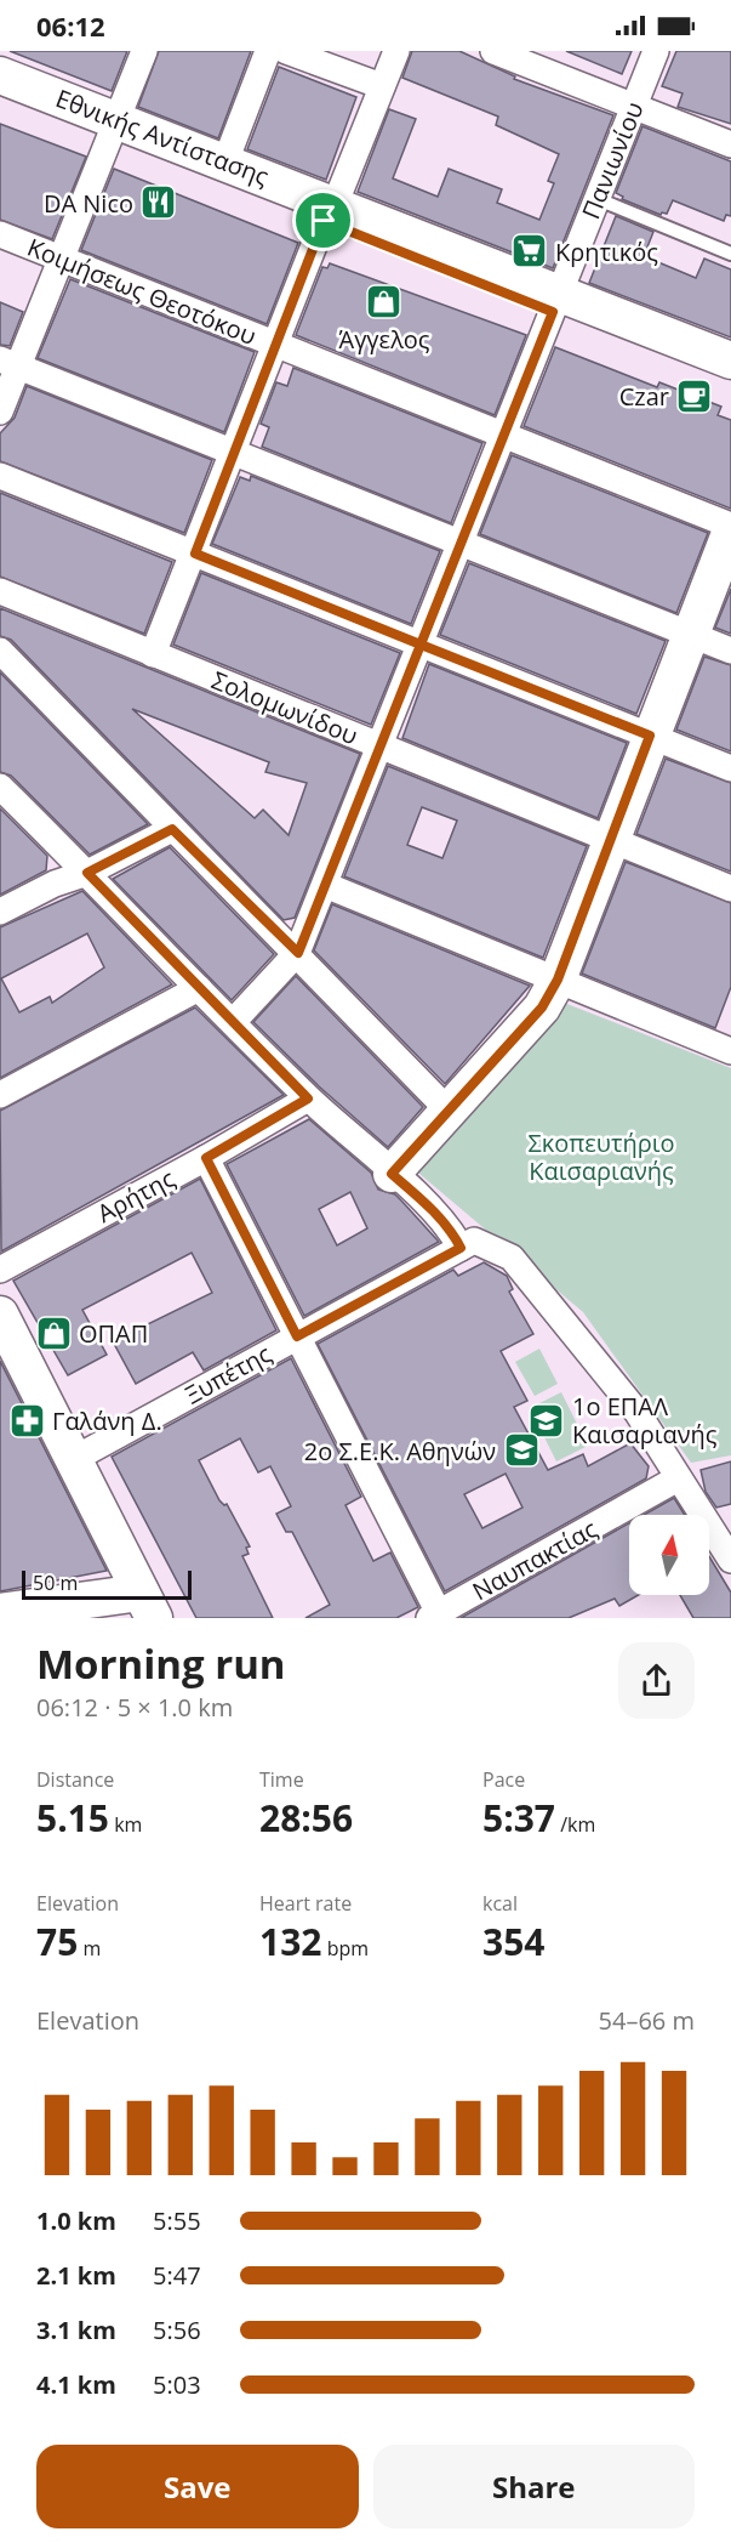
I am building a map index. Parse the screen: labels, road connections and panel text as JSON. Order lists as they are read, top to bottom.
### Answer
{
  "streets": {
    "main road": ["Εθνικής Αντίστασης"],
    "street": [
      "Πανιωνίου",
      "Κοιμήσεως Θεοτόκου",
      "Σολομωνίδου",
      "Αρήτης",
      "Ξυπέτης",
      "Ναυπακτίας"
    ]
  },
  "crossings": [
    ["Εθνικής Αντίστασης", "Πανιωνίου"],
    ["Πανιωνίου", "Κοιμήσεως Θεοτόκου"],
    ["Πανιωνίου", "Σολομωνίδου"]
  ],
  "parks": ["Σκοπευτήριο Καισαριανής"],
  "places": {
    "restaurant": ["DA Nico"],
    "supermarket": ["Κρητικός"],
    "shop": ["Άγγελος", "ΟΠΑΠ"],
    "cafe": ["Czar"],
    "pharmacy": ["Γαλάνη Δ."],
    "school or university": ["1ο ΕΠΑΛ Καισαριανής", "2ο Σ.Ε.Κ. Αθηνών"]
  },
  "scale_bar": "50 m",
  "north": "top",
  "page": {
    "status": "06:12",
    "scale": "50 m",
    "heading": ["Morning run", "06:12 · 5 × 1.0 km"],
    "stats": [
      ["Distance", "5.15 km"],
      ["Time", "28:56"],
      ["Pace", "5:37 /km"],
      ["Elevation", "75 m"],
      ["Heart rate", "132 bpm"],
      ["kcal", "354"]
    ],
    "chart": ["Elevation", "54–66 m"],
    "list": [
      {
        "name": "1.0 km",
        "note": "5:55"
      },
      {
        "name": "2.1 km",
        "note": "5:47"
      },
      {
        "name": "3.1 km",
        "note": "5:56"
      },
      {
        "name": "4.1 km",
        "note": "5:03"
      }
    ],
    "buttons": ["Save", "Share"]
  }
}
